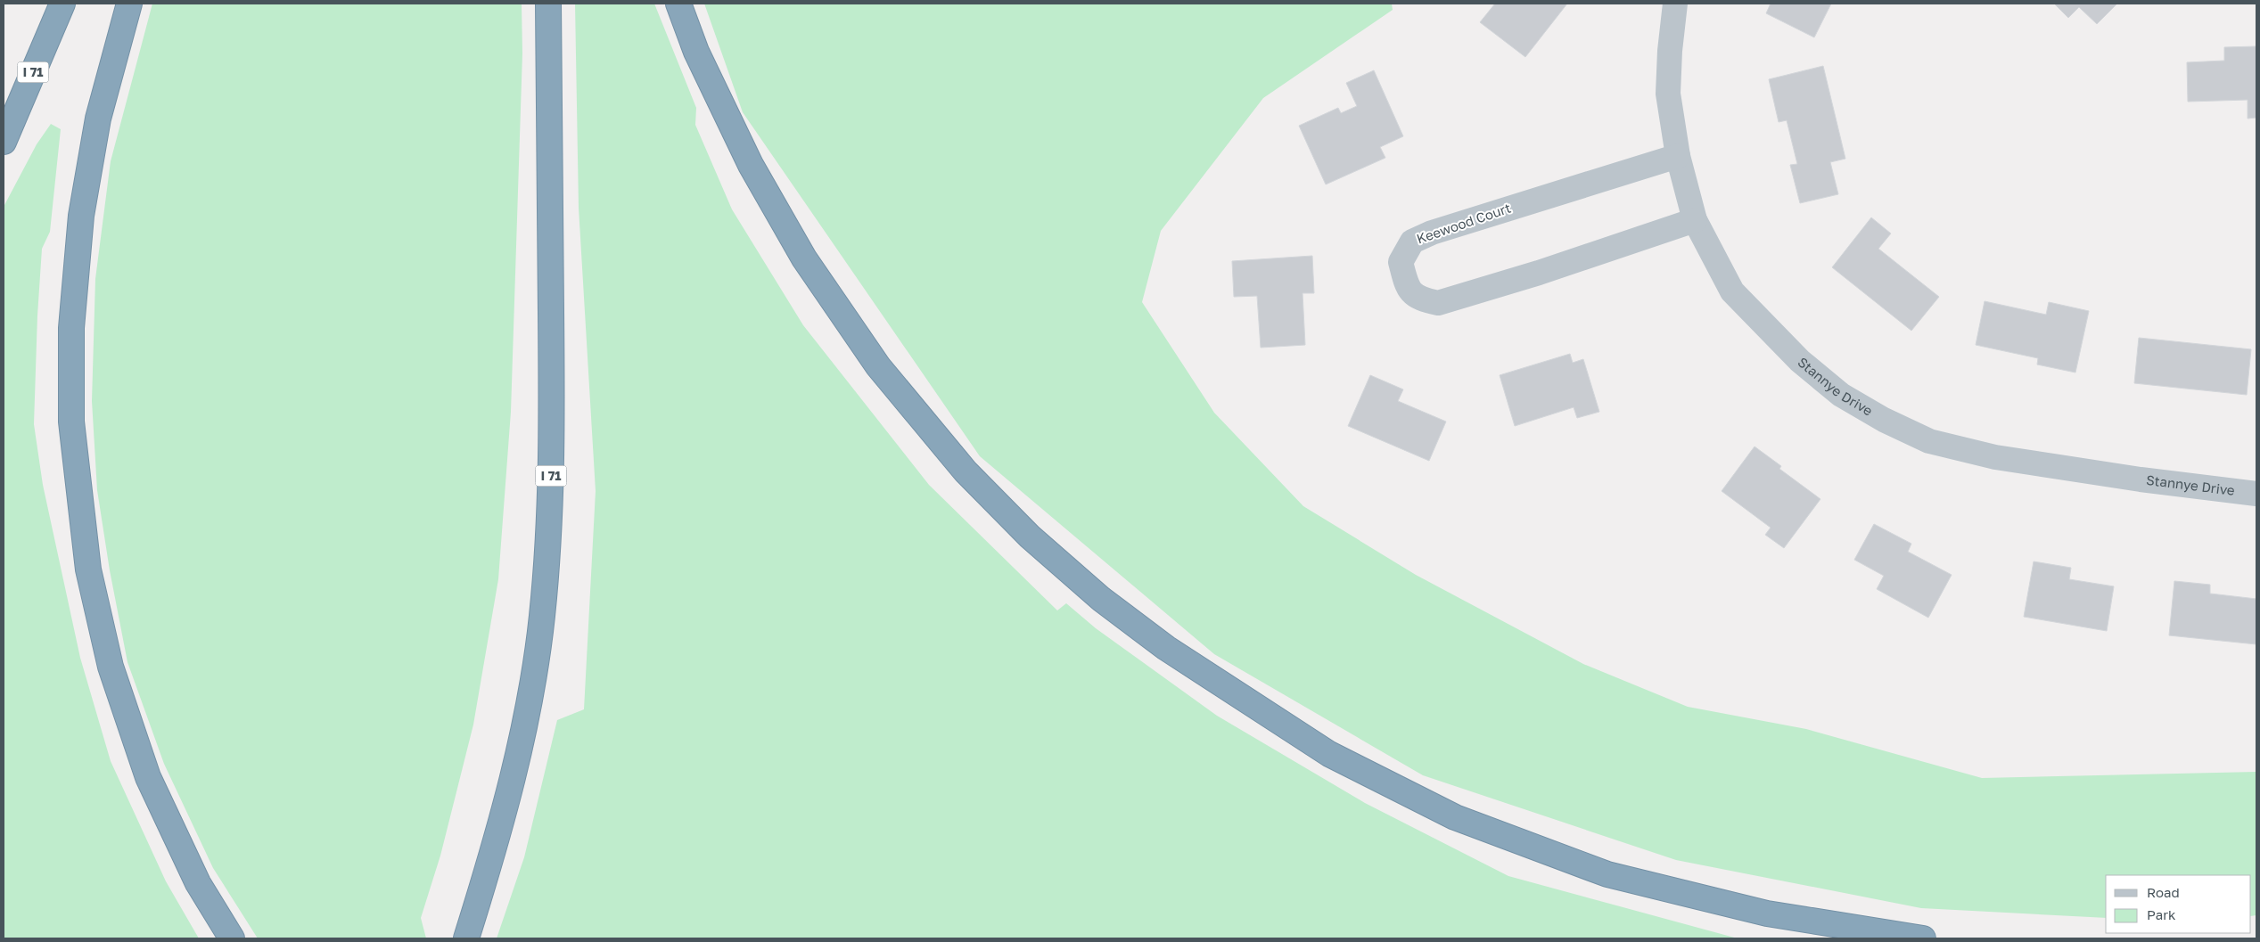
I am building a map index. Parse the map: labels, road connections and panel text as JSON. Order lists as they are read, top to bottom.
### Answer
{
  "streets": {
    "highway": ["I 71"],
    "street": ["Keewood Court", "Stannye Drive"]
  },
  "crossings": [
    ["Keewood Court", "Stannye Drive"]
  ],
  "legend": ["Road", "Park"]
}
